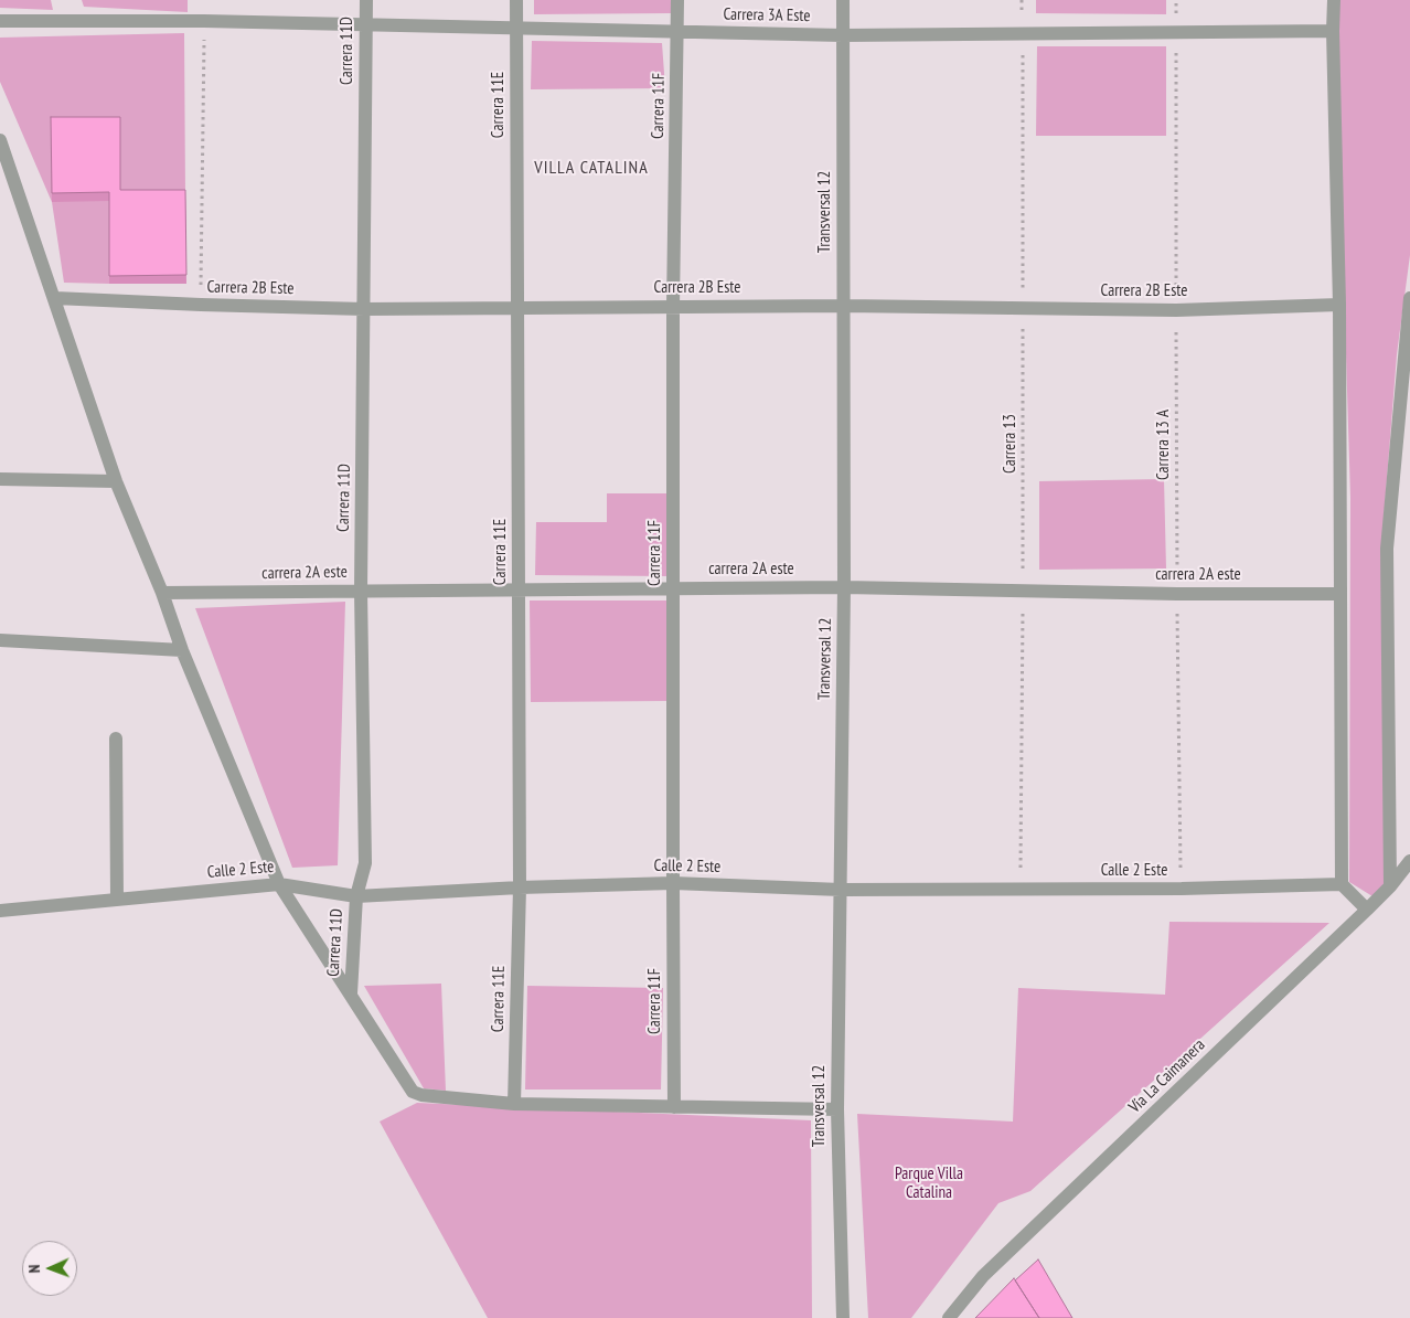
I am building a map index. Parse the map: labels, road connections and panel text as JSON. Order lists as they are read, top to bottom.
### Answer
{
  "streets": {
    "street": [
      "Carrera 3A Este",
      "Carrera 11D",
      "Carrera 11E",
      "Carrera 11F",
      "Transversal 12",
      "Carrera 2B Este",
      "carrera 2A este",
      "Calle 2 Este",
      "Vía La Caimanera"
    ],
    "path": ["Carrera 13", "Carrera 13 A"]
  },
  "crossings": [
    ["Carrera 3A Este", "Carrera 11D"],
    ["Carrera 3A Este", "Carrera 11E"],
    ["Carrera 3A Este", "Carrera 11F"],
    ["Carrera 3A Este", "Transversal 12"],
    ["Carrera 3A Este", "Carrera 13"],
    ["Carrera 3A Este", "Carrera 13 A"],
    ["Carrera 11D", "Carrera 2B Este"],
    ["Carrera 11D", "carrera 2A este"],
    ["Carrera 11D", "Calle 2 Este"],
    ["Carrera 11E", "Carrera 2B Este"],
    ["Carrera 11E", "carrera 2A este"],
    ["Carrera 11E", "Calle 2 Este"],
    ["Carrera 11F", "Carrera 2B Este"],
    ["Carrera 11F", "carrera 2A este"],
    ["Carrera 11F", "Calle 2 Este"],
    ["Transversal 12", "Carrera 2B Este"],
    ["Transversal 12", "carrera 2A este"],
    ["Transversal 12", "Calle 2 Este"],
    ["Carrera 2B Este", "Carrera 13"],
    ["Carrera 2B Este", "Carrera 13 A"],
    ["Carrera 13", "carrera 2A este"],
    ["Carrera 13", "Calle 2 Este"],
    ["Carrera 13 A", "carrera 2A este"],
    ["Carrera 13 A", "Calle 2 Este"]
  ],
  "districts": ["VILLA CATALINA"],
  "parks": ["Parque Villa Catalina"],
  "north": "left"
}
